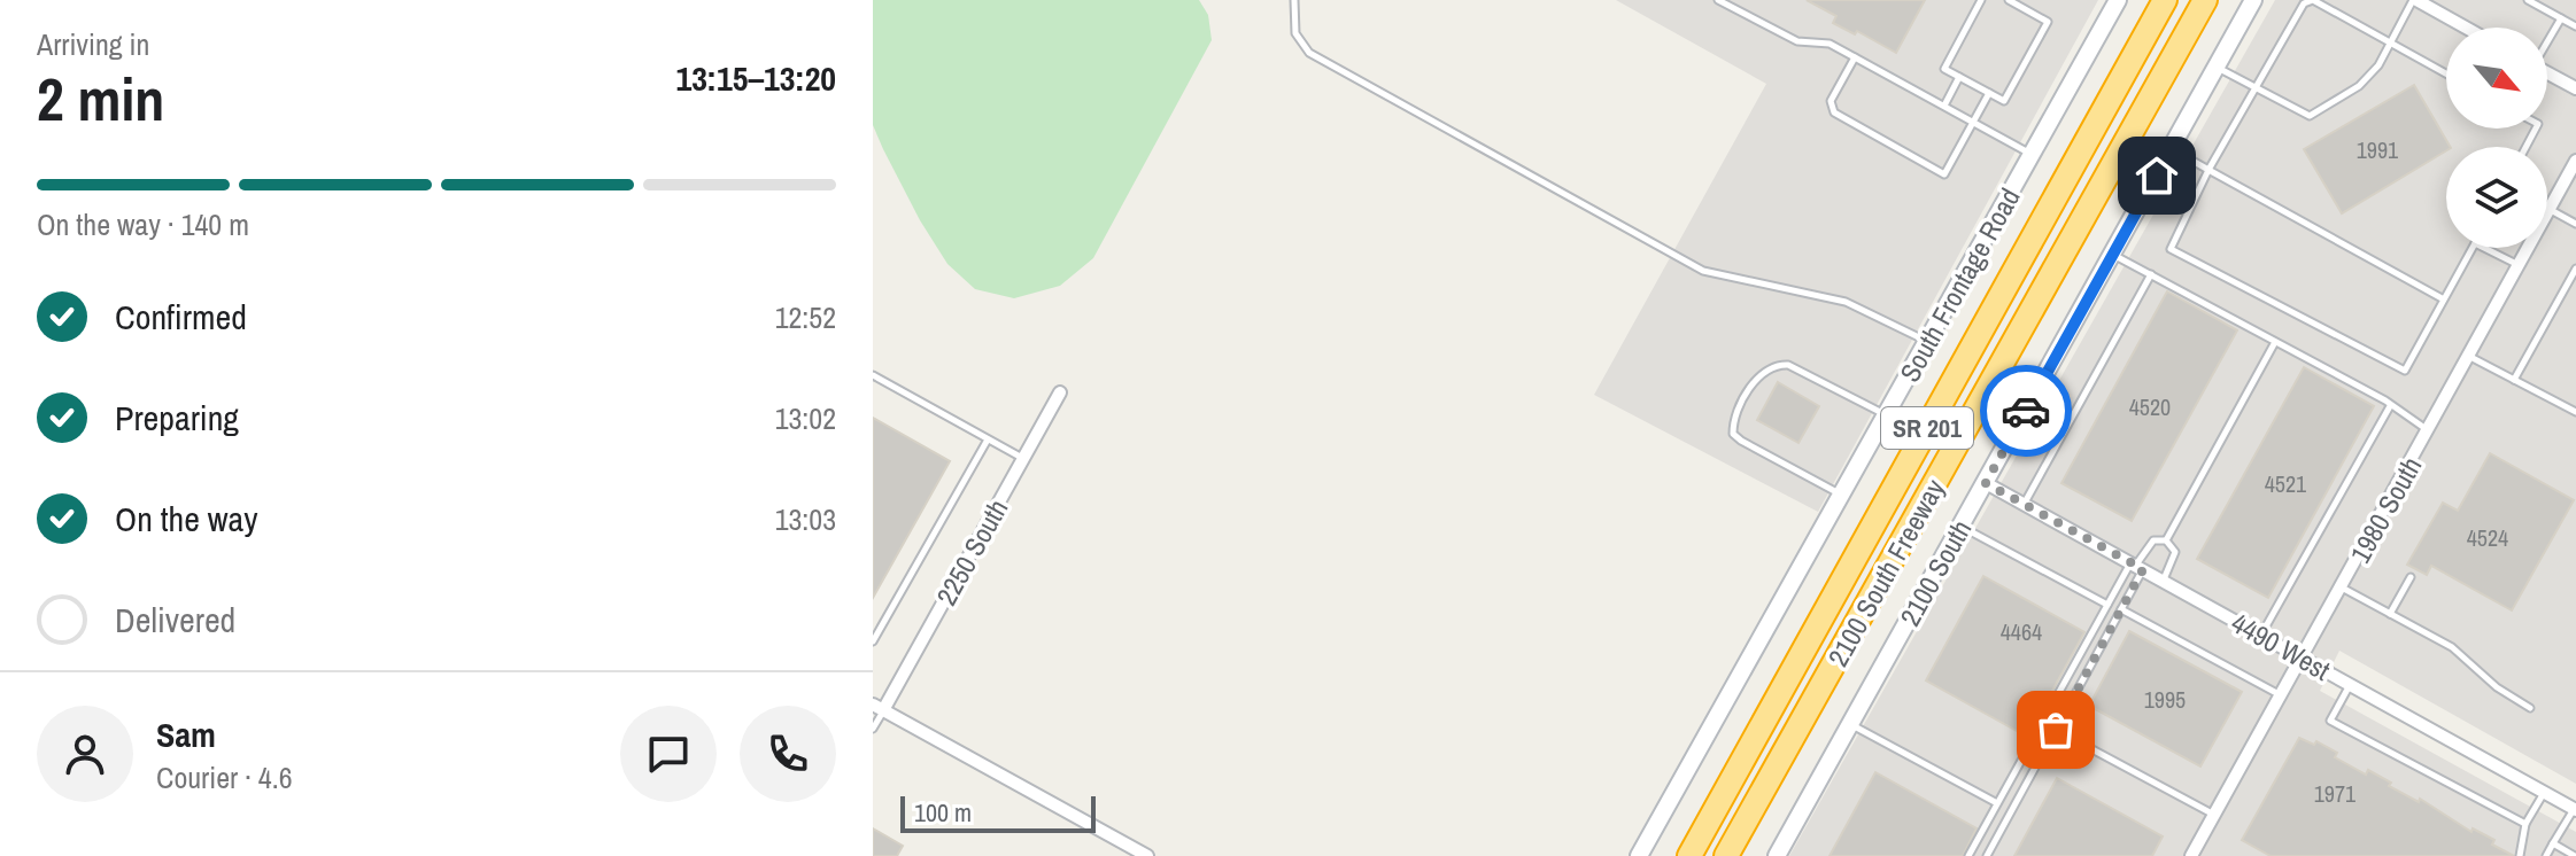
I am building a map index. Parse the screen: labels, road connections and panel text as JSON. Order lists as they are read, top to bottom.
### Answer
{
  "streets": {
    "highway": ["SR 201", "2100 South Freeway"],
    "street": [
      "South Frontage Road",
      "1980 South",
      "2250 South",
      "2100 South",
      "4490 West"
    ]
  },
  "crossings": [
    ["1980 South", "4490 West"],
    ["2100 South", "4490 West"]
  ],
  "house_numbers": [
    "1991",
    "4520",
    "4521",
    "4524",
    "4464",
    "1995",
    "1971"
  ],
  "scale_bar": "100 m",
  "north": "bottom right",
  "page": {
    "heading": ["2 min", "Arriving in", "13:15–13:20"],
    "panel": ["Sam", "Courier · 4.6"],
    "bar": "On the way · 140 m",
    "list": [
      ["Confirmed", "12:52"],
      ["Preparing", "13:02"],
      ["On the way", "13:03"],
      "Delivered"
    ],
    "scale": "100 m"
  }
}
